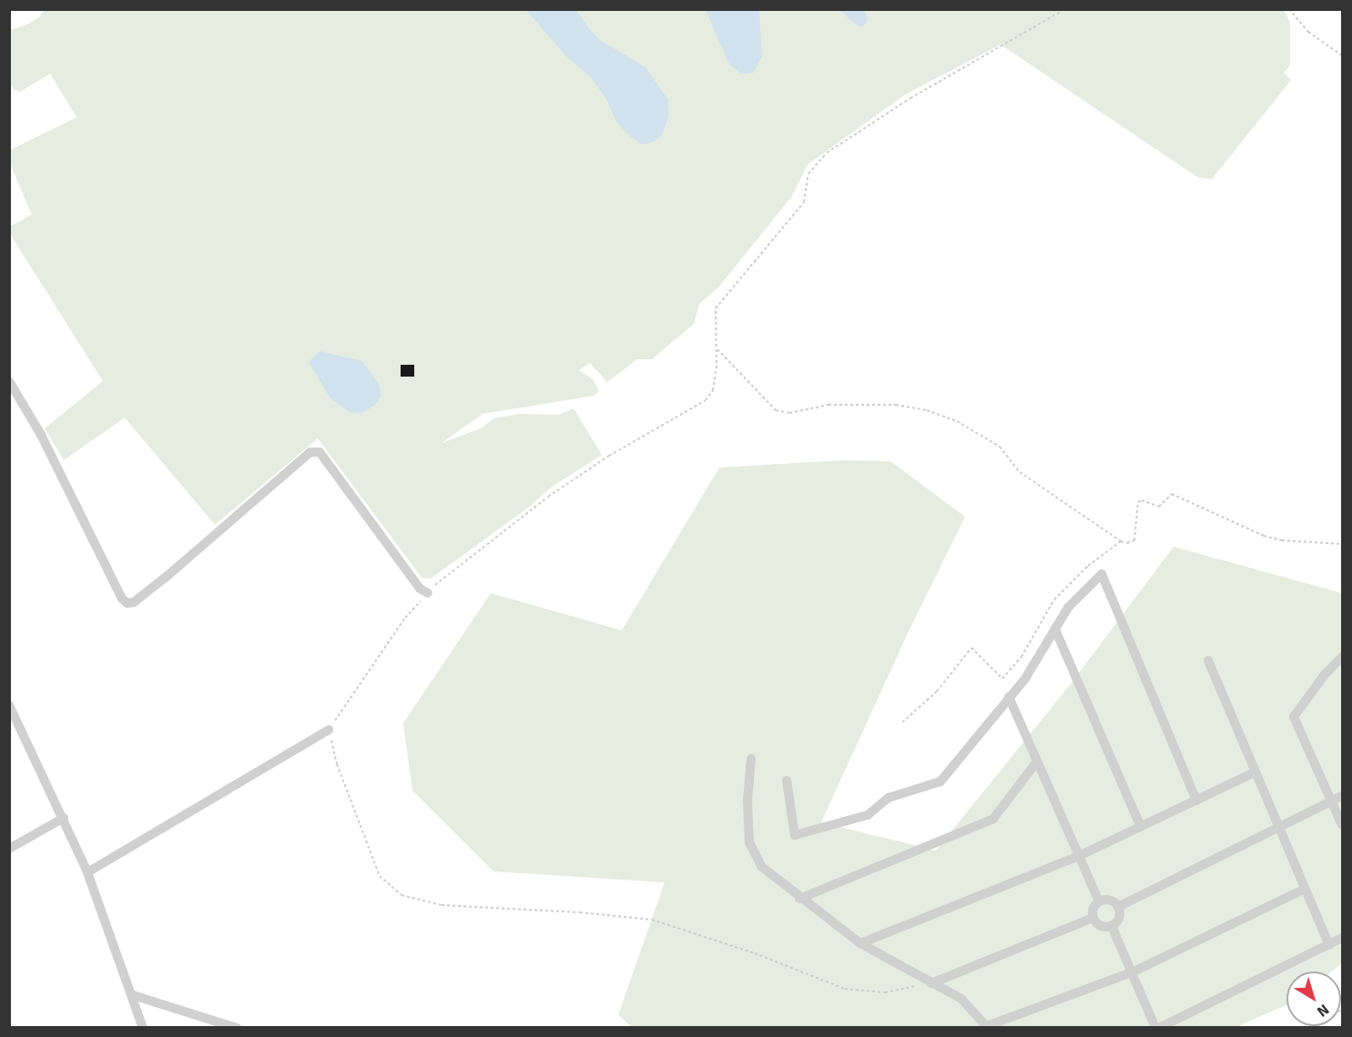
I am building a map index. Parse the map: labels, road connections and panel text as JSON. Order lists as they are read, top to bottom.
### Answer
{
  "north": "bottom right"
}
